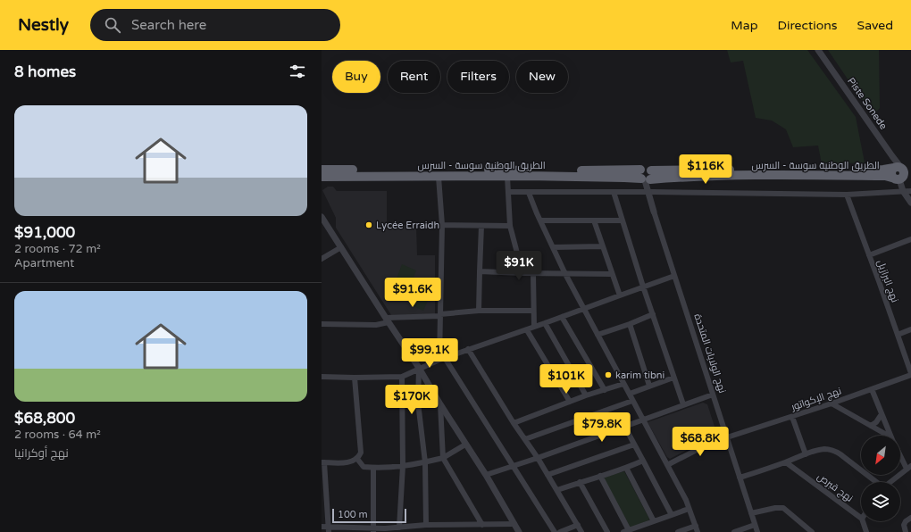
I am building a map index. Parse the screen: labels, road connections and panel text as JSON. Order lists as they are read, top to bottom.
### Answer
{
  "streets": {
    "highway": ["الطريق الوطنية سوسة - السرس"],
    "street": [
      "Piste Sonede",
      "نهج البرازيل",
      "نهج الولايات المتحدة",
      "نهج الإكواتور",
      "نهج قبرص"
    ]
  },
  "crossings": [
    ["Piste Sonede", "الطريق الوطنية سوسة - السرس"],
    ["الطريق الوطنية سوسة - السرس", "نهج الولايات المتحدة"],
    ["نهج البرازيل", "نهج الإكواتور"],
    ["نهج الولايات المتحدة", "نهج الإكواتور"]
  ],
  "places": ["Lycée Erraidh", "karim tibni"],
  "scale_bar": "100 m",
  "north": "bottom left",
  "page": {
    "header": "Nestly",
    "search": "Search here",
    "nav": ["Map", "Directions", "Saved"],
    "heading": "8 homes",
    "chip": [
      "Buy",
      "Rent",
      "Filters",
      "New"
    ],
    "list": [
      {
        "name": "$91,000",
        "note": "2 rooms · 72 m² · Apartment"
      },
      {
        "name": "$68,800",
        "note": "2 rooms · 64 m² · نهج أوكرانيا"
      }
    ],
    "price": [
      "$116K",
      "$91K",
      "$91.6K",
      "$99.1K",
      "$101K",
      "$170K",
      "$79.8K",
      "$68.8K"
    ],
    "scale": "100 m"
  }
}
